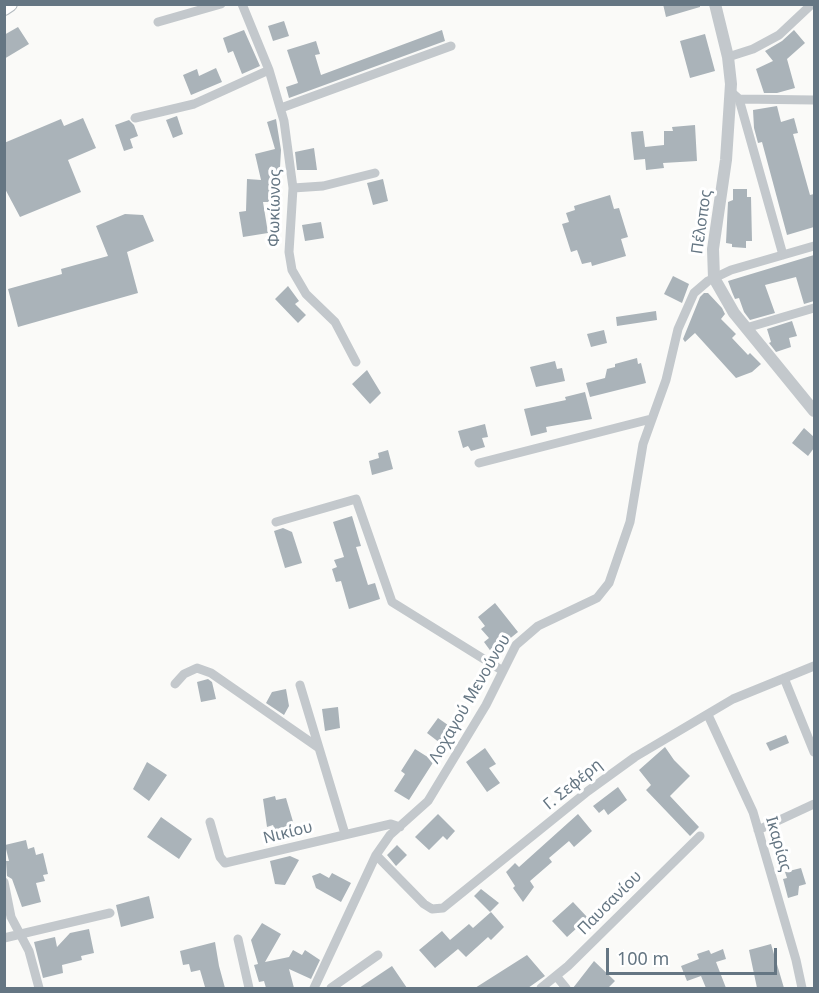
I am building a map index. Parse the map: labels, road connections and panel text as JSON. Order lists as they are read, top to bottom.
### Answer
{
  "streets": {
    "street": [
      "Φωκίωνος",
      "Πέλοπος",
      "Λοχαγού Μενούνου",
      "Γ. Σεφέρη",
      "Νικίου",
      "Ικαρίας",
      "Παυσανίου"
    ]
  },
  "crossings": [
    ["Πέλοπος", "Λοχαγού Μενούνου"],
    ["Λοχαγού Μενούνου", "Γ. Σεφέρη"],
    ["Λοχαγού Μενούνου", "Νικίου"],
    ["Γ. Σεφέρη", "Ικαρίας"]
  ],
  "scale_bar": "100 m"
}
